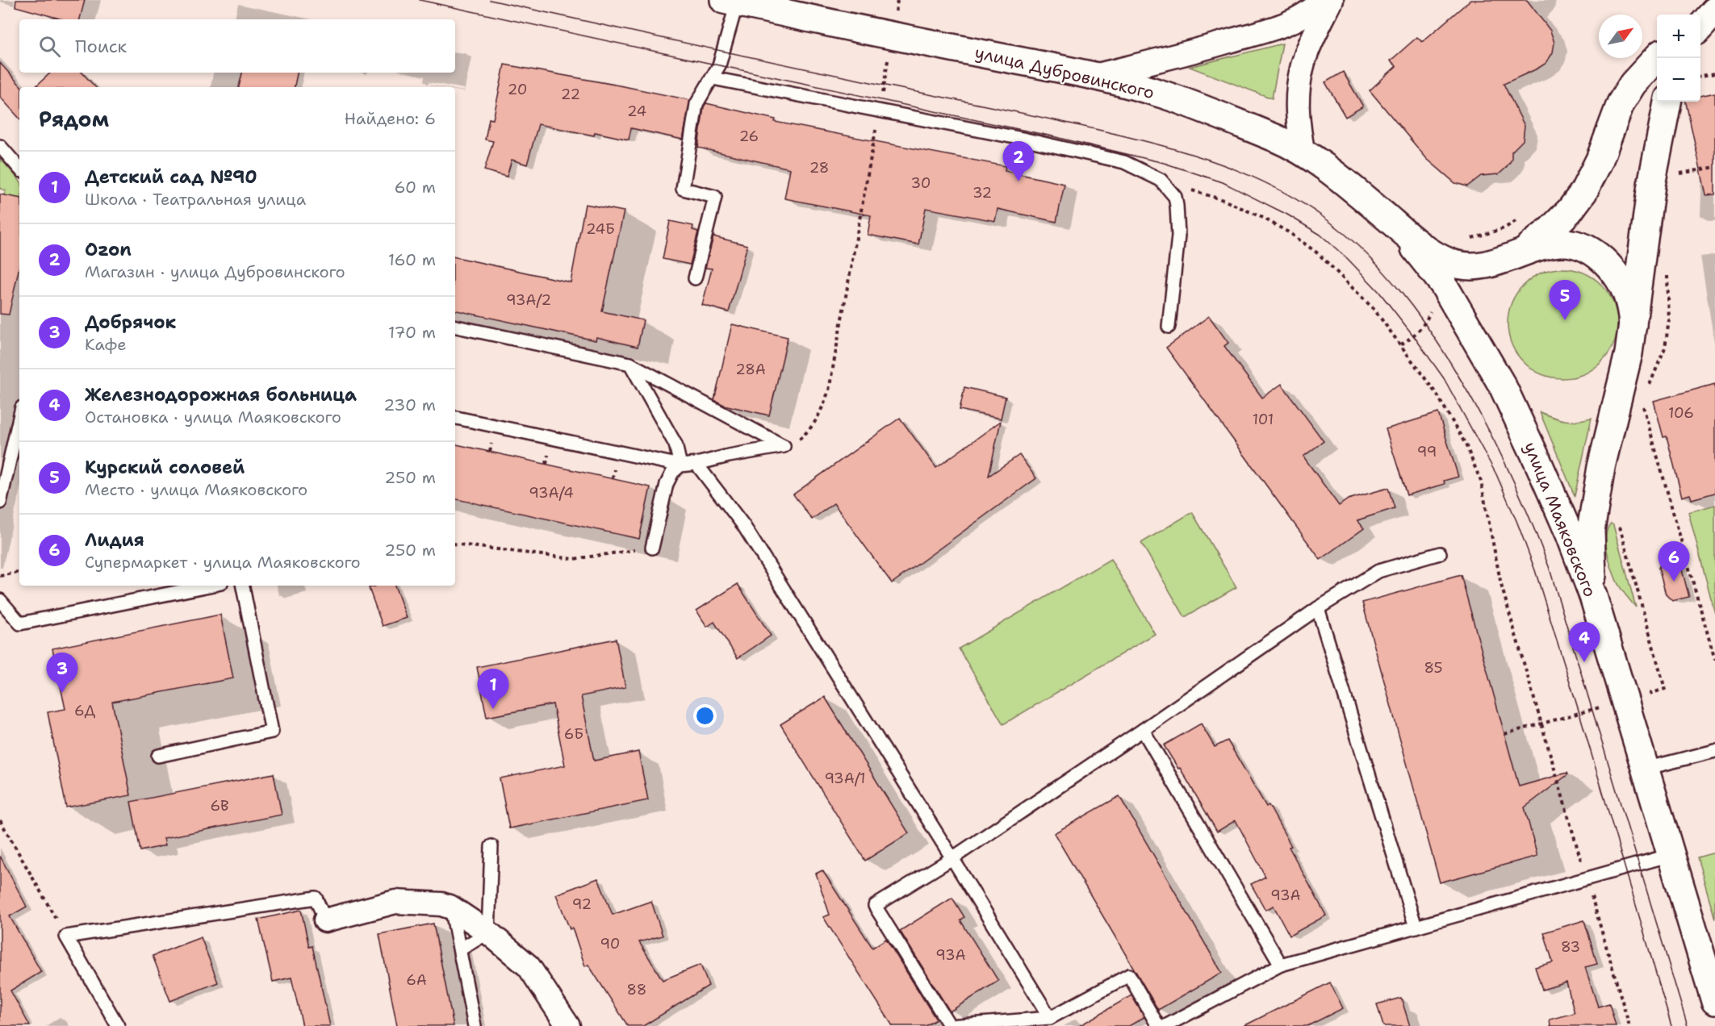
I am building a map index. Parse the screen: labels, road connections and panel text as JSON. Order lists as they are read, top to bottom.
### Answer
{
  "streets": {
    "main road": ["улица Дубровинского", "улица Маяковского"]
  },
  "crossings": [
    ["улица Дубровинского", "улица Маяковского"]
  ],
  "house_numbers": [
    "20",
    "22",
    "24",
    "26",
    "28",
    "30",
    "32",
    "24Б",
    "93А/2",
    "28А",
    "106",
    "101",
    "99",
    "93А/4",
    "85",
    "6Д",
    "6Б",
    "93А/1",
    "6В",
    "93А",
    "92",
    "90",
    "83",
    "93А",
    "6А",
    "88"
  ],
  "north": "top right",
  "page": {
    "map_buttons": ["+", "−"],
    "search": "Поиск",
    "heading": ["Рядом", "Найдено: 6"],
    "pins": [
      "2",
      "5",
      "6",
      "4",
      "3",
      "1"
    ],
    "list": [
      {
        "mark": "1",
        "name": "Детский сад №90",
        "note": "Школа · Театральная улица",
        "value": "60 m"
      },
      {
        "mark": "2",
        "name": "Ozon",
        "note": "Магазин · улица Дубровинского",
        "value": "160 m"
      },
      {
        "mark": "3",
        "name": "Добрячок",
        "note": "Кафе",
        "value": "170 m"
      },
      {
        "mark": "4",
        "name": "Железнодорожная больница",
        "note": "Остановка · улица Маяковского",
        "value": "230 m"
      },
      {
        "mark": "5",
        "name": "Курский соловей",
        "note": "Место · улица Маяковского",
        "value": "250 m"
      },
      {
        "mark": "6",
        "name": "Лидия",
        "note": "Супермаркет · улица Маяковского",
        "value": "250 m"
      }
    ]
  }
}
